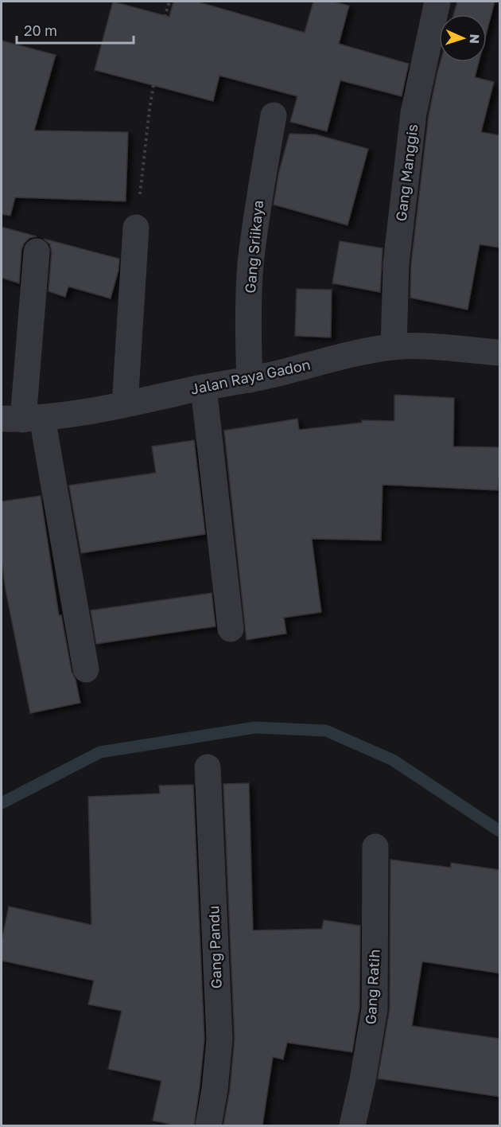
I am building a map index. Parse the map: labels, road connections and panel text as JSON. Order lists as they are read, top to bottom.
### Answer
{
  "streets": {
    "street": [
      "Gang Manggis",
      "Gang Sriikaya",
      "Jalan Raya Gadon",
      "Gang Pandu",
      "Gang Ratih"
    ]
  },
  "crossings": [
    ["Gang Manggis", "Jalan Raya Gadon"],
    ["Gang Sriikaya", "Jalan Raya Gadon"]
  ],
  "scale_bar": "20 m",
  "north": "right"
}
